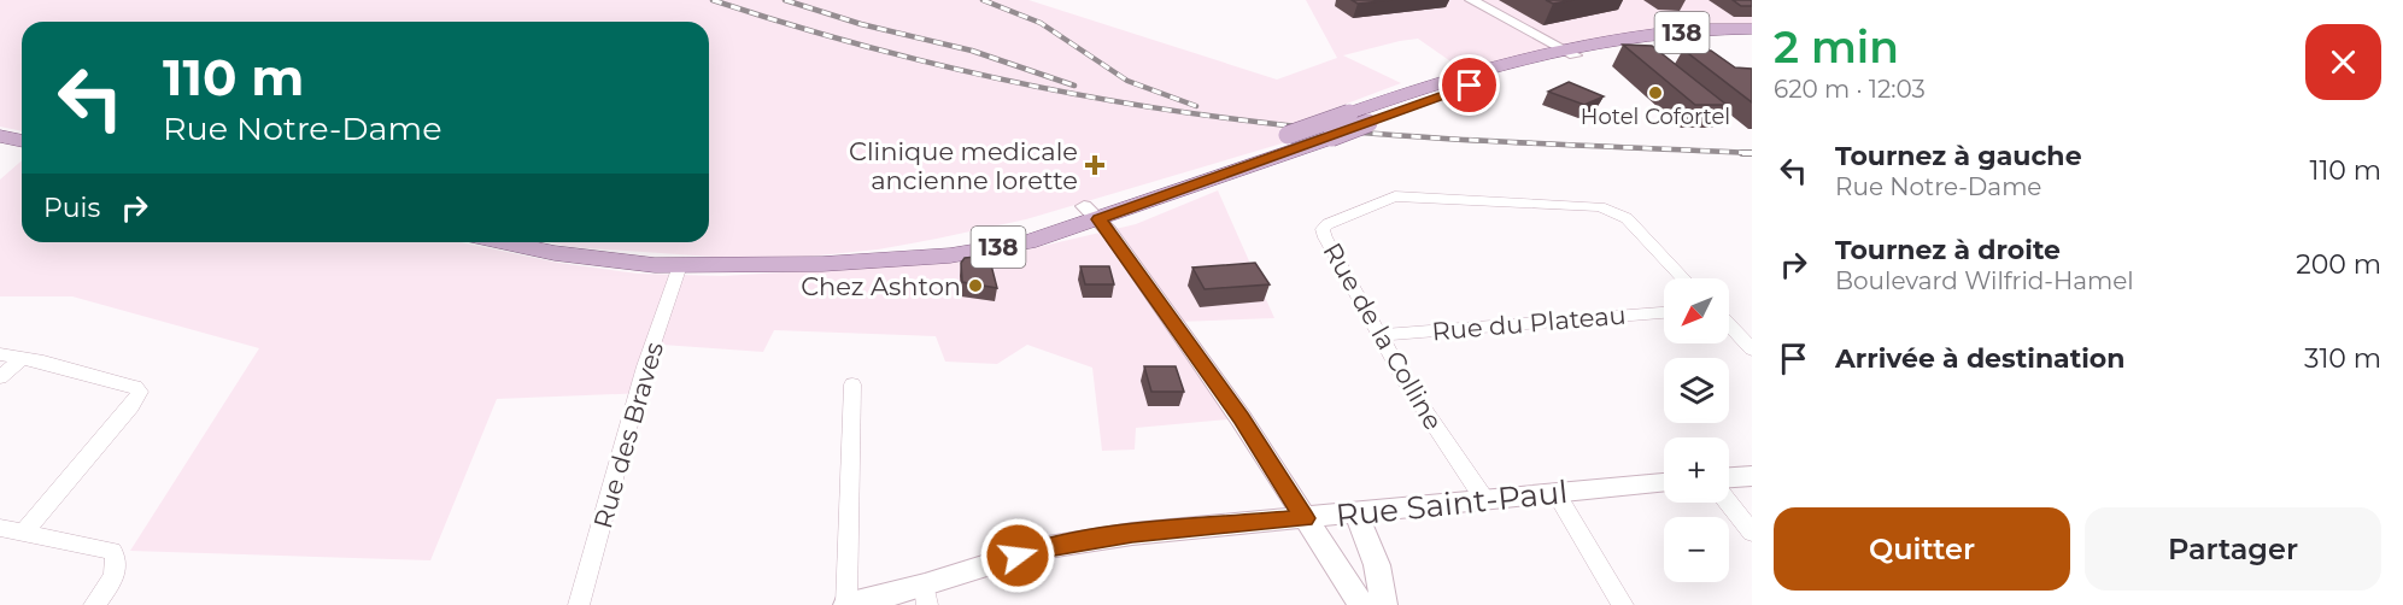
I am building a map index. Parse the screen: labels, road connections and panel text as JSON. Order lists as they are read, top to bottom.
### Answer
{
  "streets": {
    "main road": ["138"],
    "street": [
      "Rue du Plateau",
      "Rue de la Colline",
      "Rue des Braves",
      "Rue Saint-Paul"
    ]
  },
  "crossings": [
    ["138", "Rue des Braves"],
    ["Rue du Plateau", "Rue de la Colline"],
    ["Rue de la Colline", "Rue Saint-Paul"]
  ],
  "places": {
    "other": ["Hotel Cofortel", "Chez Ashton"],
    "health": ["Clinique medicale ancienne lorette"]
  },
  "north": "bottom left",
  "page": {
    "heading": ["2 min", "620 m · 12:03"],
    "turn": ["110 m", "Rue Notre-Dame"],
    "list": [
      {
        "name": "Tournez à gauche",
        "note": "Rue Notre-Dame",
        "value": "110 m"
      },
      {
        "name": "Tournez à droite",
        "note": "Boulevard Wilfrid-Hamel",
        "value": "200 m"
      },
      {
        "name": "Arrivée à destination",
        "value": "310 m"
      }
    ],
    "then": "Puis",
    "map_buttons": ["+", "−"],
    "buttons": ["Quitter", "Partager"]
  }
}
